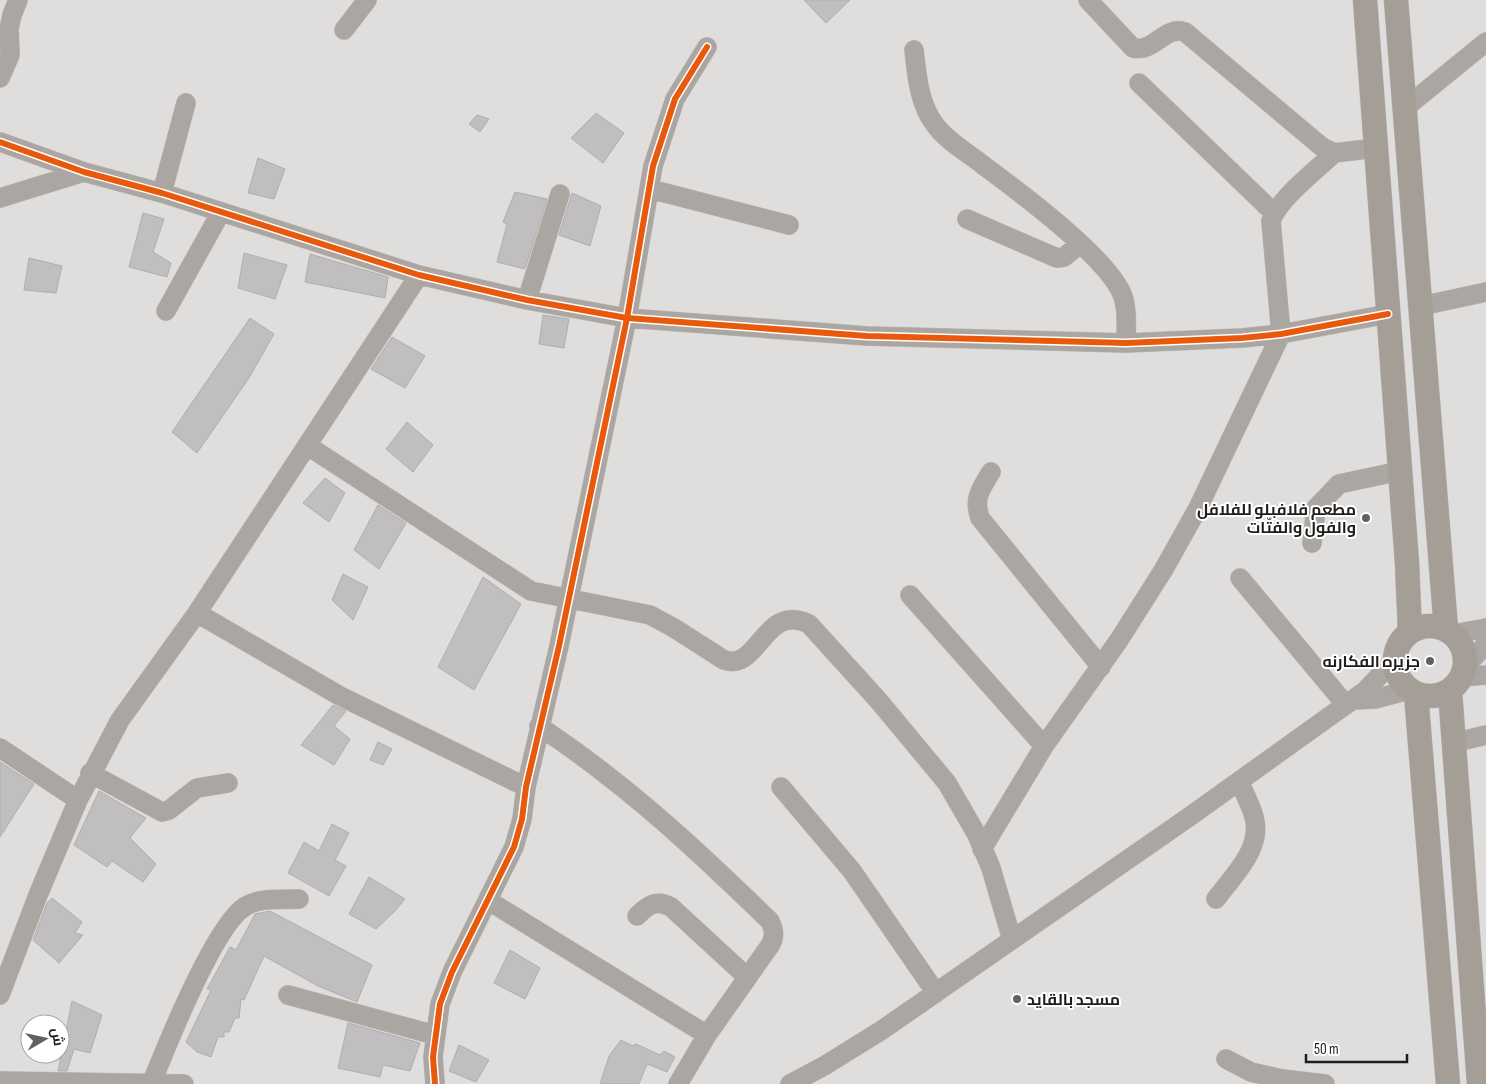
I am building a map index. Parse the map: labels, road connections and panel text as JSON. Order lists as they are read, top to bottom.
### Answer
{
  "places": ["مطعم فلافيلو للفلافل والفول والفتّات", "جزيره الفكارنه", "مسجد بالقايد"],
  "scale_bar": "50 m",
  "north": "right"
}
